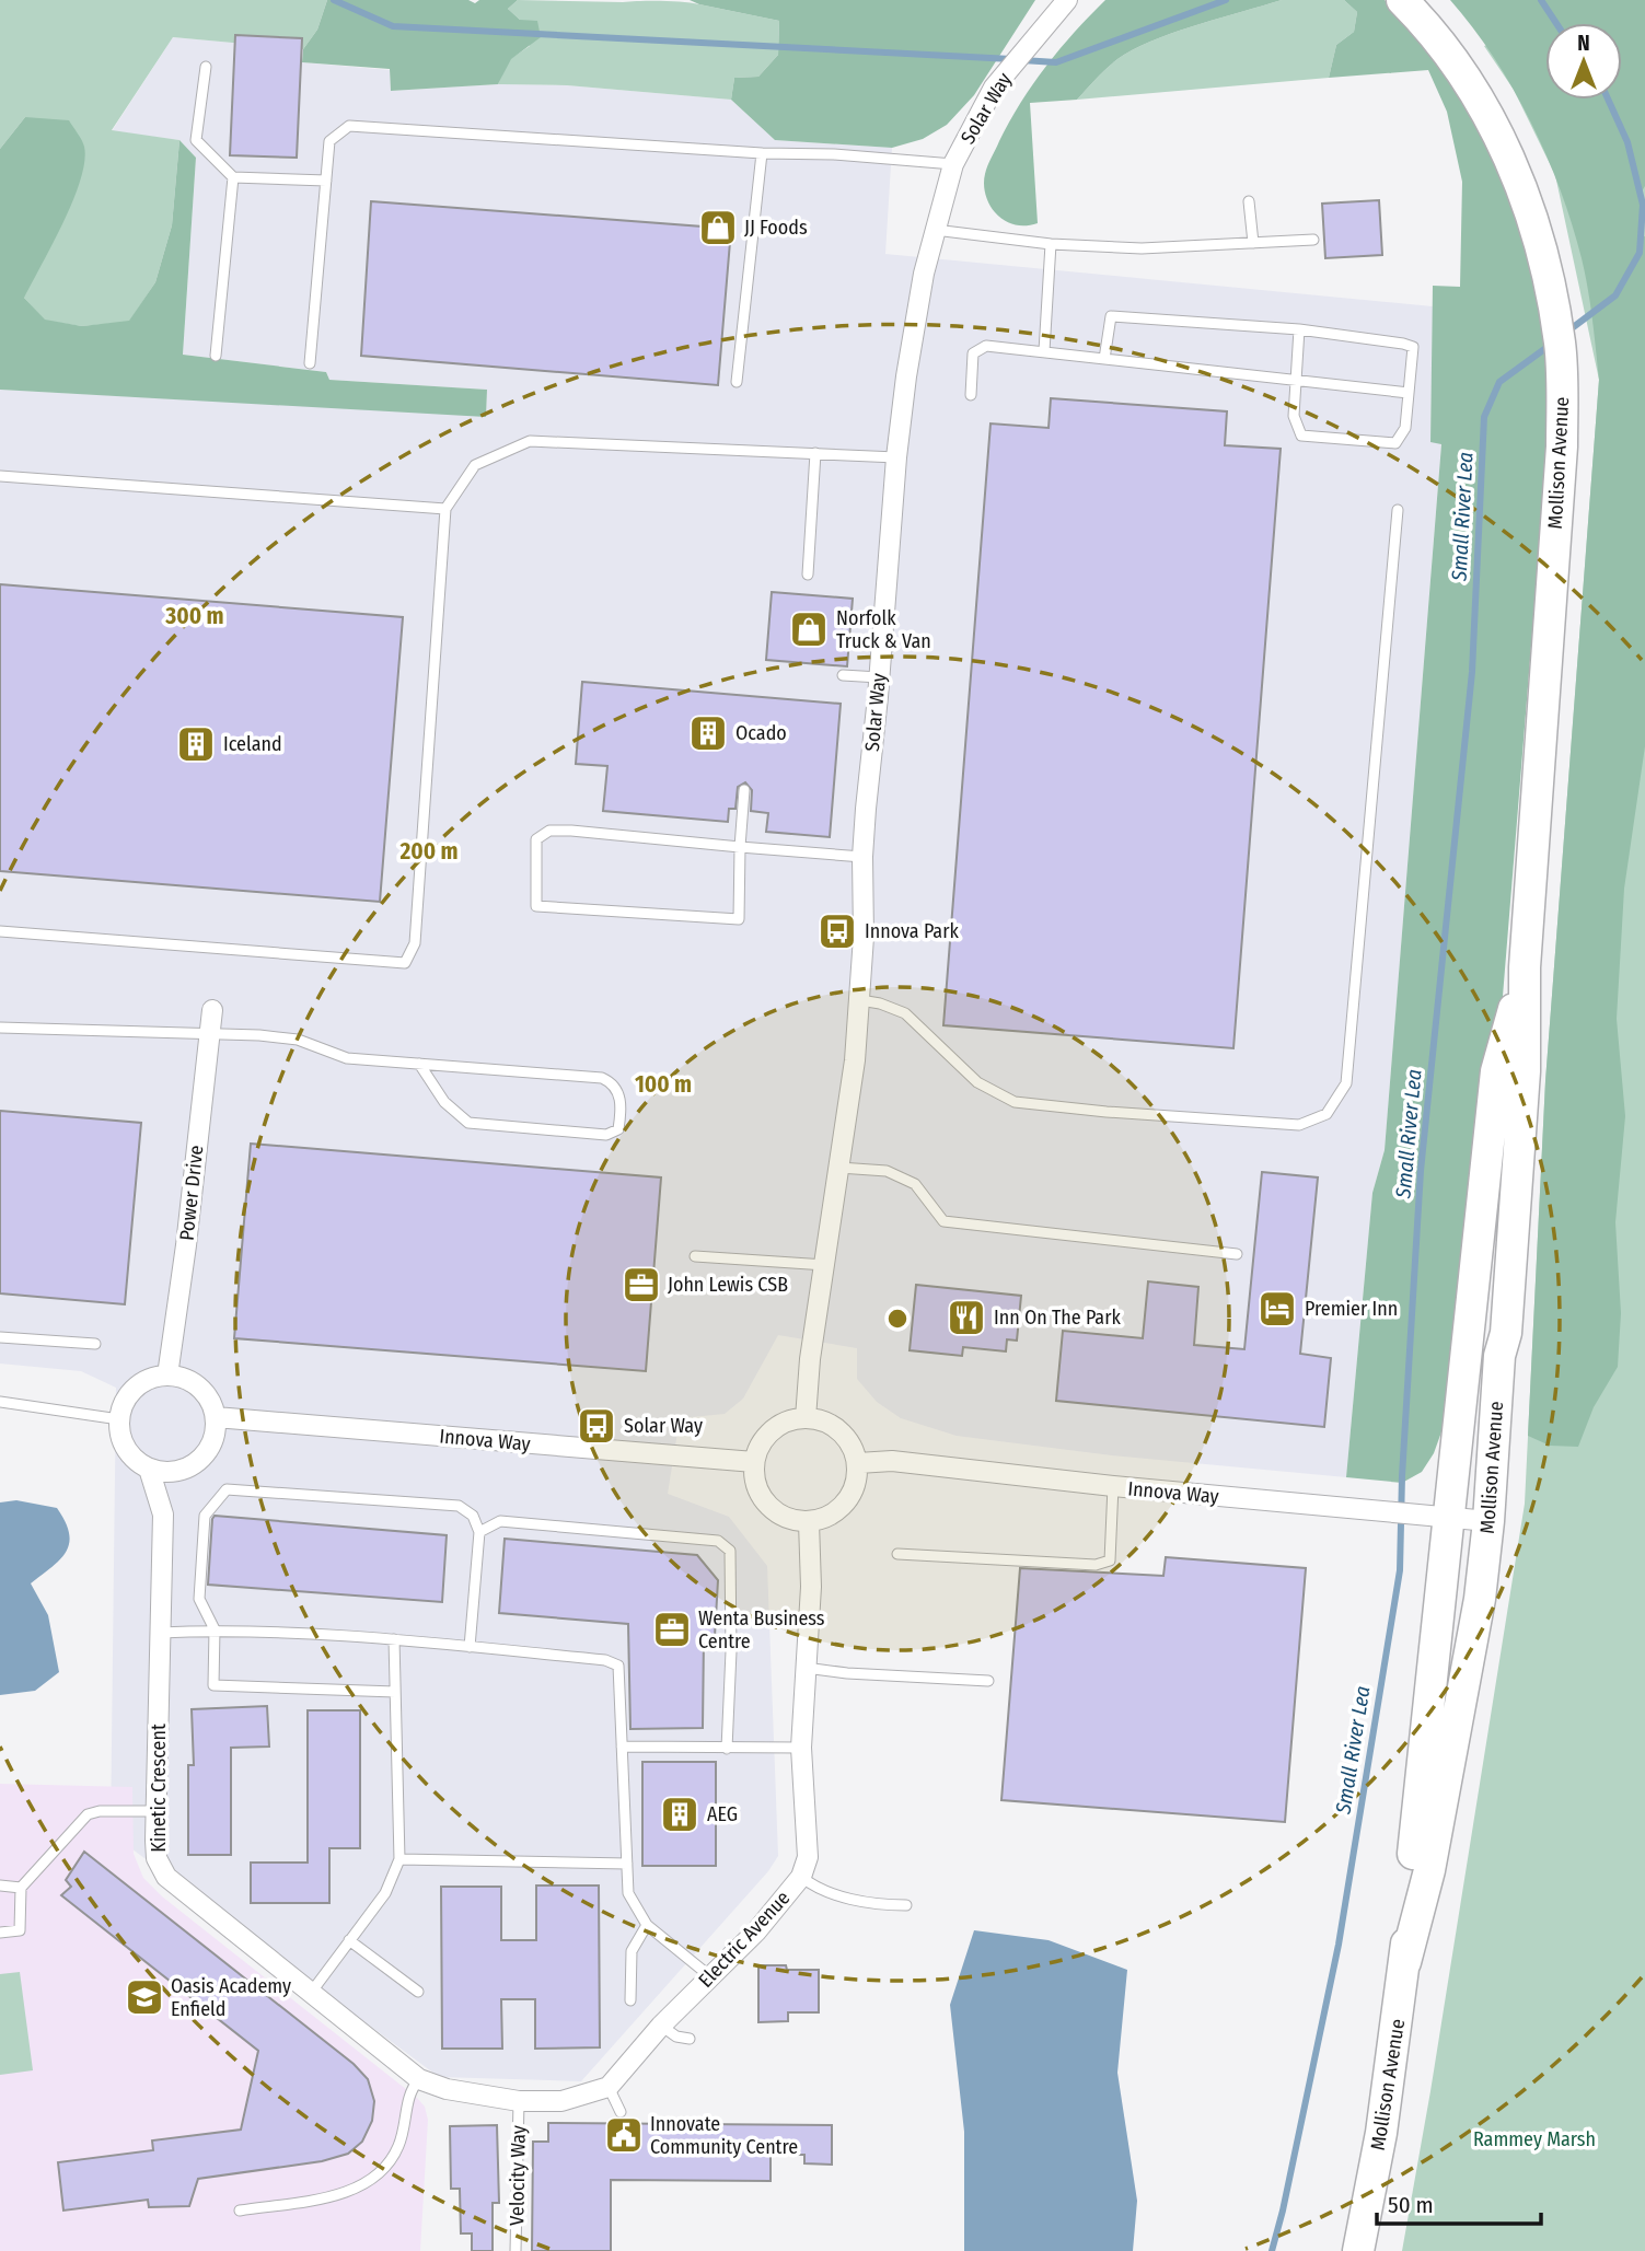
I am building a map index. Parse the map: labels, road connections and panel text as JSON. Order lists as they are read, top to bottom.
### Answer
{
  "streets": {
    "main road": ["Mollison Avenue"],
    "street": [
      "Solar Way",
      "Power Drive",
      "Innova Way",
      "Kinetic Crescent",
      "Electric Avenue"
    ],
    "lane": ["Velocity Way"]
  },
  "crossings": [
    ["Solar Way", "Innova Way"],
    ["Solar Way", "Electric Avenue"],
    ["Mollison Avenue", "Innova Way"],
    ["Power Drive", "Innova Way"],
    ["Power Drive", "Kinetic Crescent"],
    ["Innova Way", "Kinetic Crescent"],
    ["Innova Way", "Electric Avenue"]
  ],
  "water": ["Small River Lea"],
  "parks": ["Rammey Marsh"],
  "places": {
    "shop": ["JJ Foods", "Norfolk Truck & Van"],
    "building": ["Ocado", "Iceland", "AEG"],
    "bus stop": ["Innova Park", "Solar Way"],
    "office": ["John Lewis CSB", "Wenta Business Centre"],
    "hotel": ["Premier Inn"],
    "restaurant": ["Inn On The Park"],
    "school or university": ["Oasis Academy Enfield"],
    "public building": ["Innovate Community Centre"]
  },
  "scale_bar": "50 m",
  "north": "top",
  "rings": ["300 m", "200 m", "100 m"]
}
